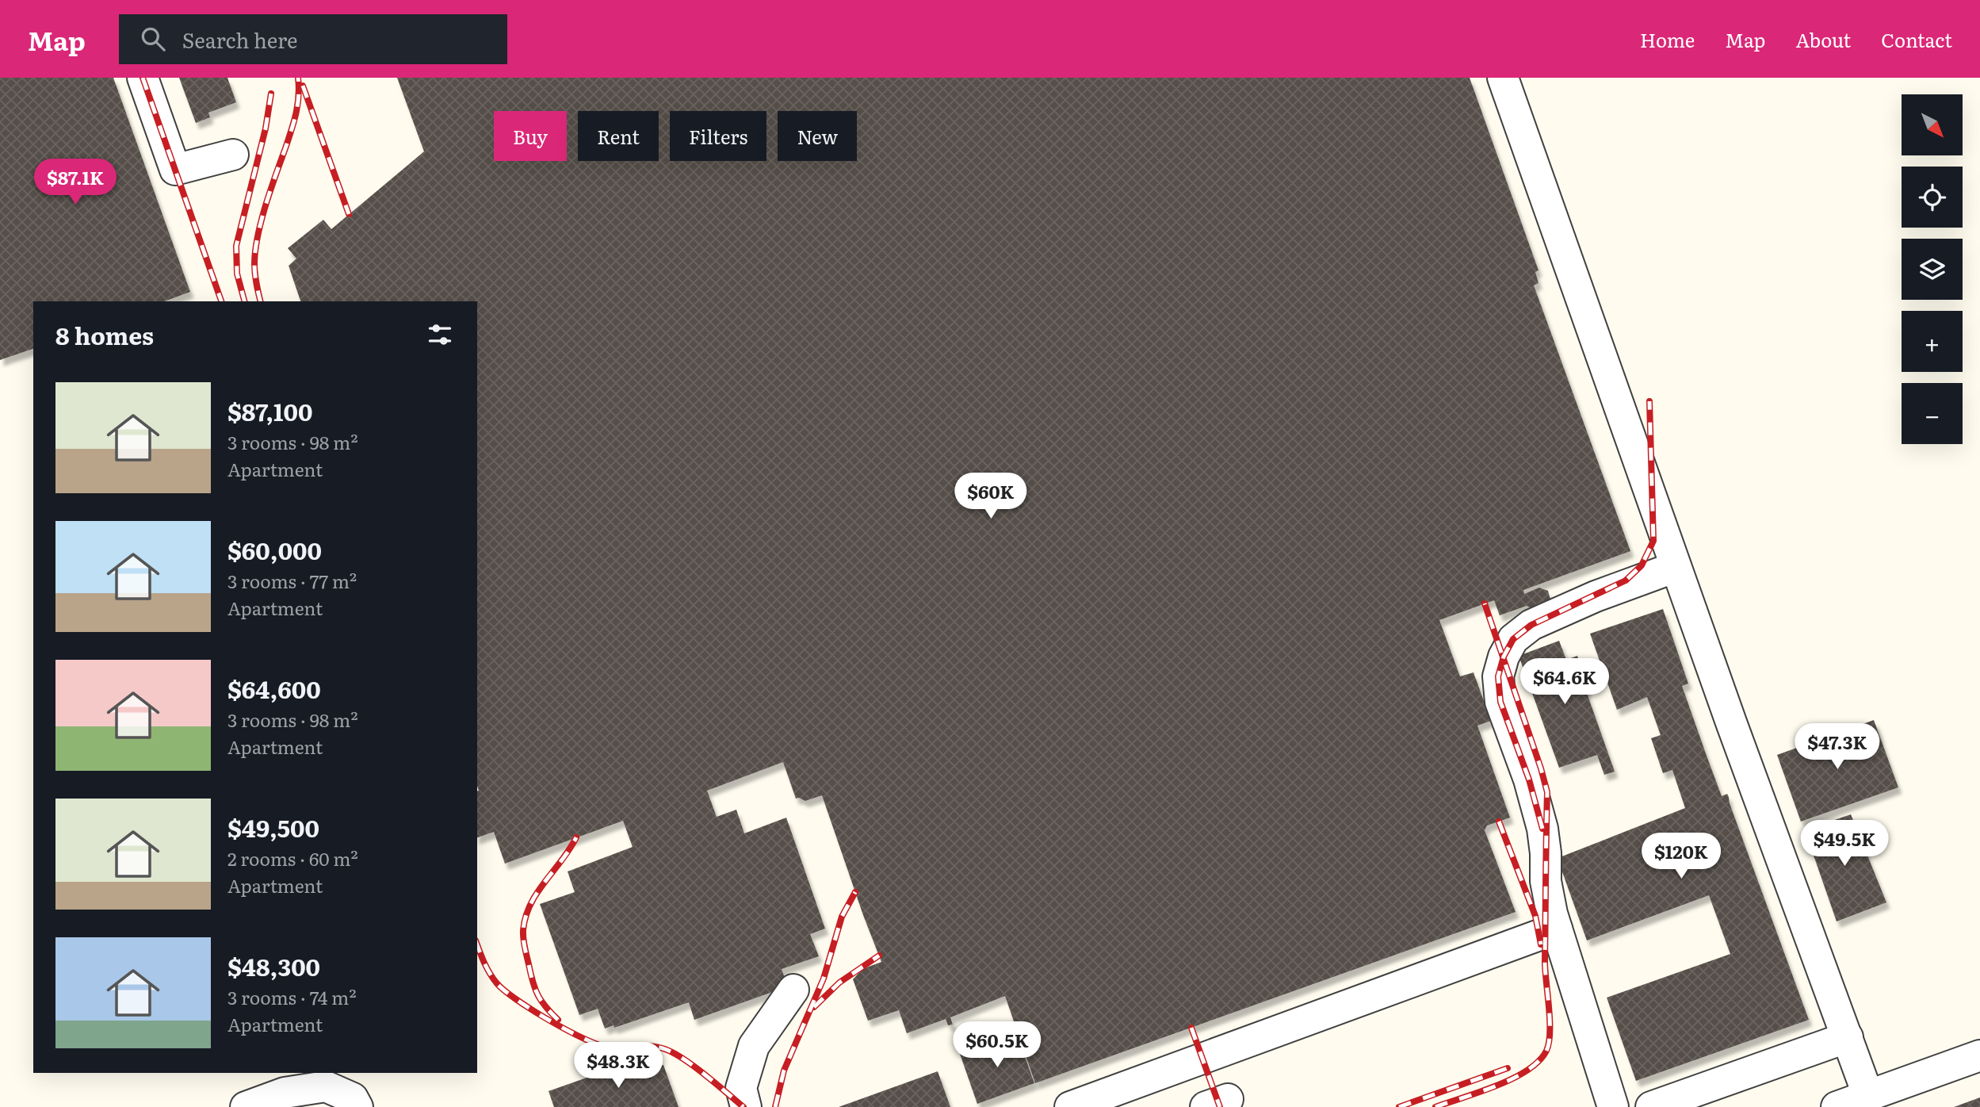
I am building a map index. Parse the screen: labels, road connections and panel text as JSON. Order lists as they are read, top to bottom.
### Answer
{
  "north": "bottom right",
  "page": {
    "header": "Map",
    "search": "Search here",
    "nav": [
      "Home",
      "Map",
      "About",
      "Contact"
    ],
    "map_buttons": ["+", "−"],
    "chip": [
      "Buy",
      "Rent",
      "Filters",
      "New"
    ],
    "price": [
      "$87.1K",
      "$60K",
      "$64.6K",
      "$47.3K",
      "$49.5K",
      "$120K",
      "$60.5K",
      "$48.3K"
    ],
    "heading": "8 homes",
    "list": [
      {
        "name": "$87,100",
        "note": "3 rooms · 98 m² · Apartment"
      },
      {
        "name": "$60,000",
        "note": "3 rooms · 77 m² · Apartment"
      },
      {
        "name": "$64,600",
        "note": "3 rooms · 98 m² · Apartment"
      },
      {
        "name": "$49,500",
        "note": "2 rooms · 60 m² · Apartment"
      },
      {
        "name": "$48,300",
        "note": "3 rooms · 74 m² · Apartment"
      }
    ]
  }
}
